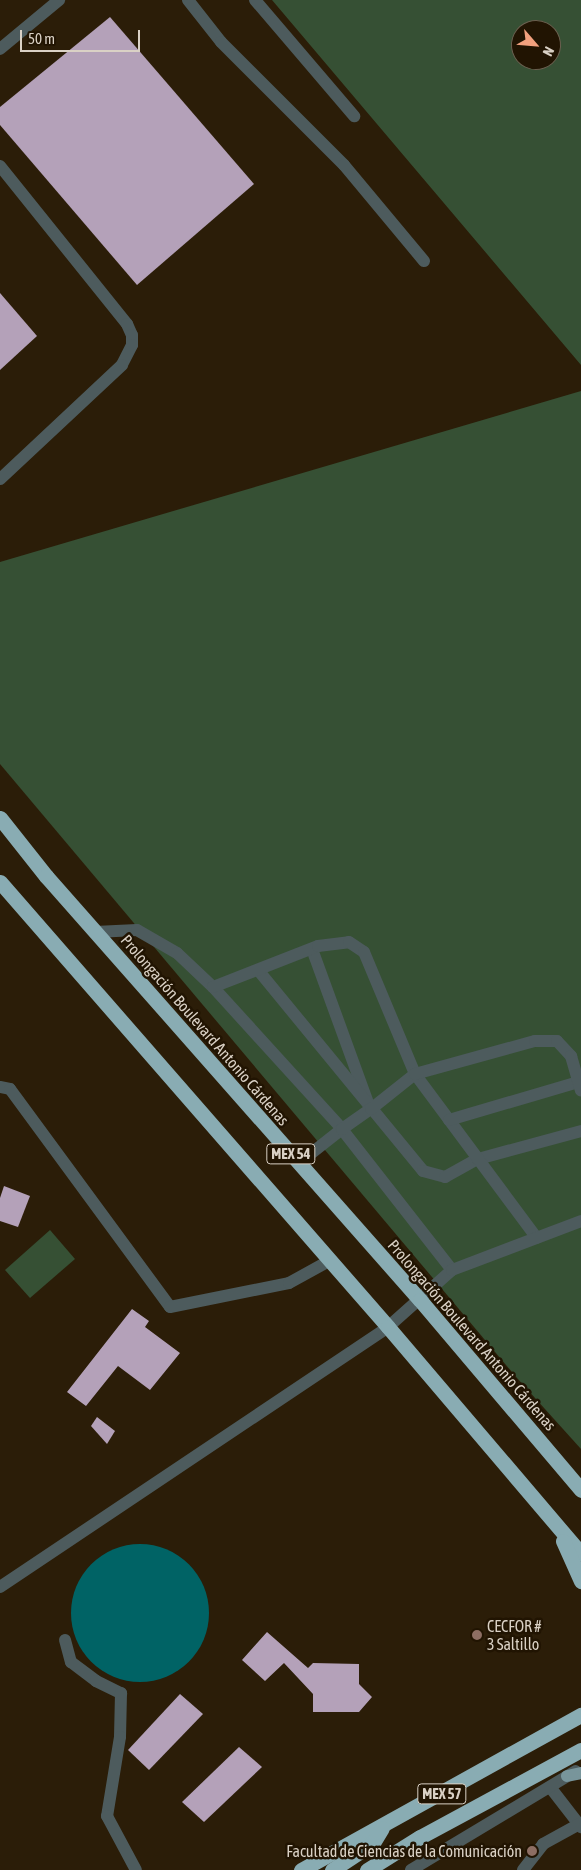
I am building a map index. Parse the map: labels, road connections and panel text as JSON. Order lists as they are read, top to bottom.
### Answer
{
  "streets": {
    "highway": ["Prolongación Boulevard Antonio Cárdenas", "MEX 54", "MEX 57"]
  },
  "places": ["CECFOR # 3 Saltillo", "Facultad de Ciencias de la Comunicación"],
  "scale_bar": "50 m",
  "north": "bottom right"
}
